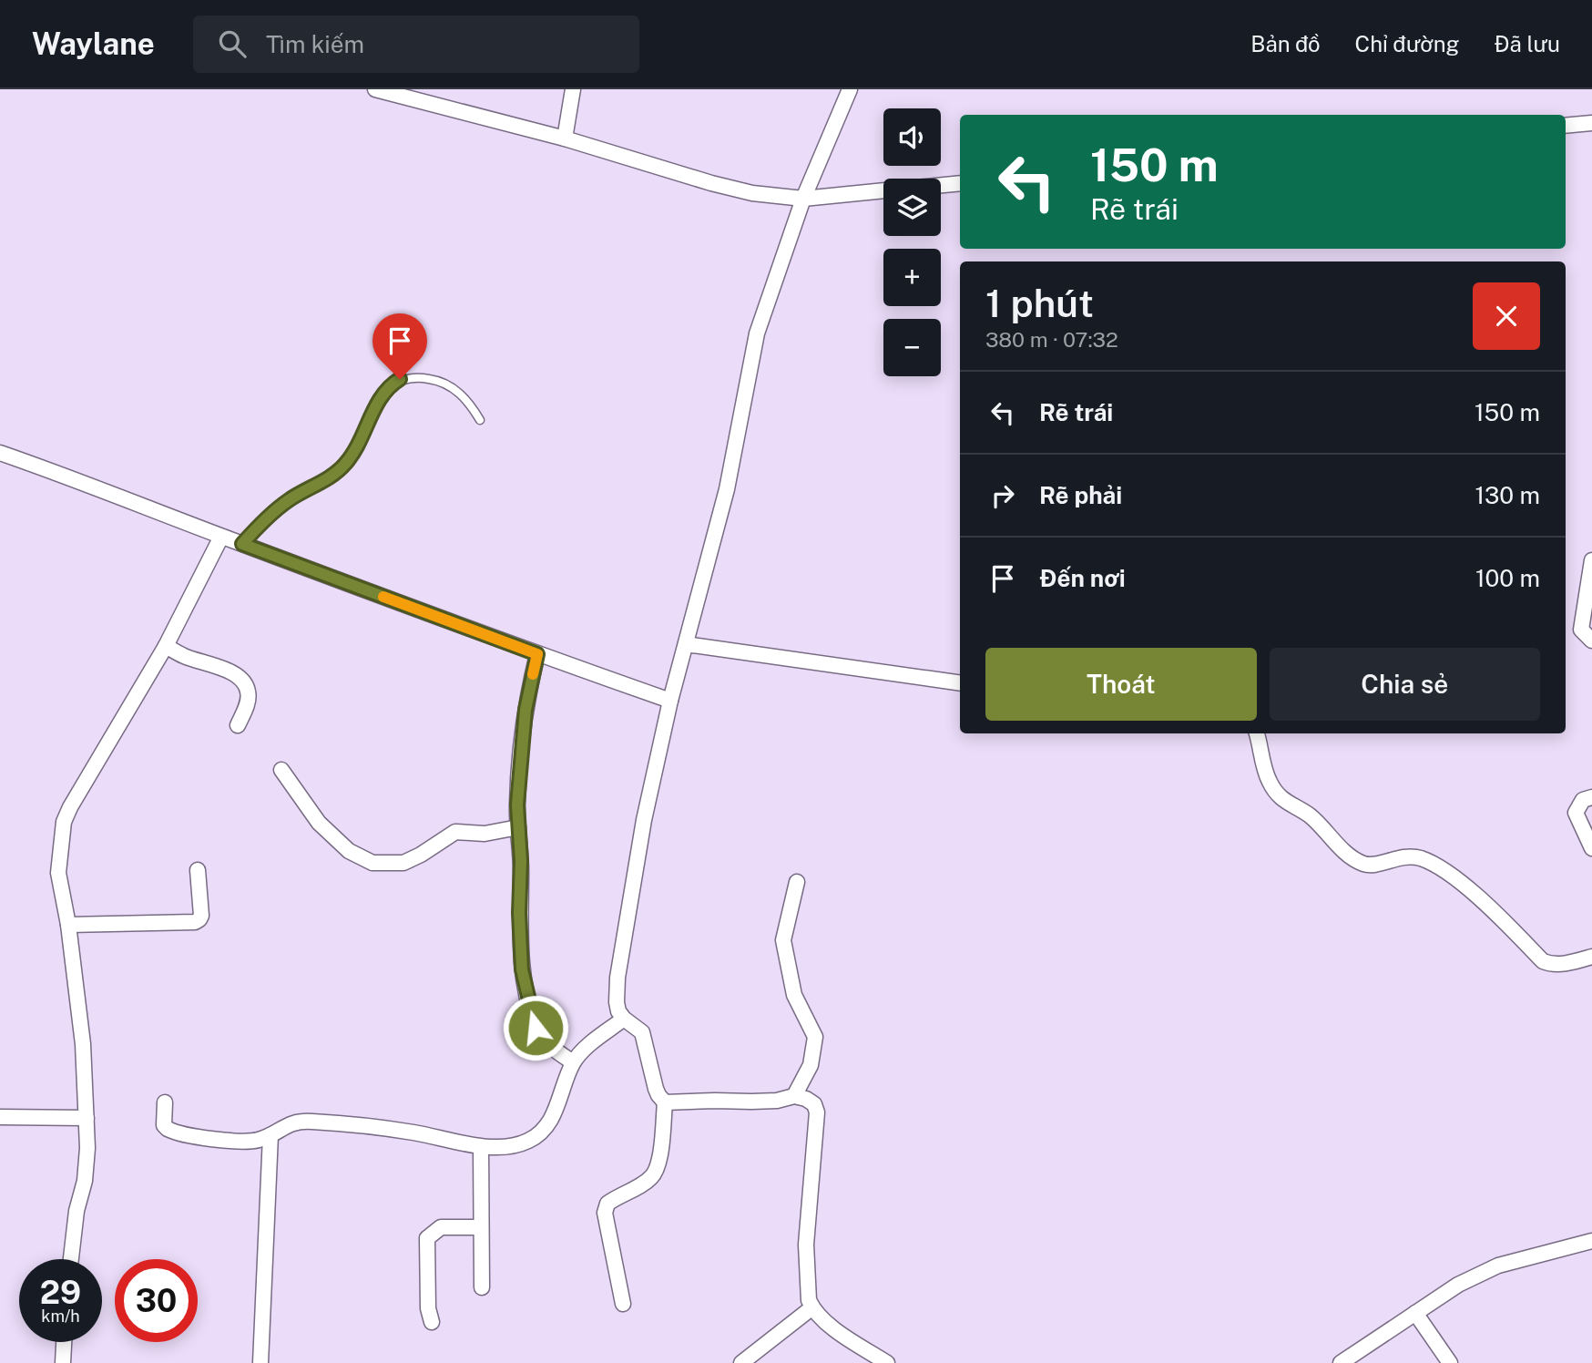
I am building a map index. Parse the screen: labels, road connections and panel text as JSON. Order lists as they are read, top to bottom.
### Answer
{
  "page": {
    "header": "Waylane",
    "search": "Tìm kiếm",
    "nav": ["Bản đồ", "Chỉ đường", "Đã lưu"],
    "map_buttons": ["+", "−"],
    "turn": ["150 m", "Rẽ trái"],
    "heading": ["1 phút", "380 m · 07:32"],
    "list": [
      {
        "name": "Rẽ trái",
        "value": "150 m"
      },
      {
        "name": "Rẽ phải",
        "value": "130 m"
      },
      {
        "name": "Đến nơi",
        "value": "100 m"
      }
    ],
    "buttons": ["Thoát", "Chia sẻ"],
    "speed": "29 km/h",
    "limit": "30"
  }
}
